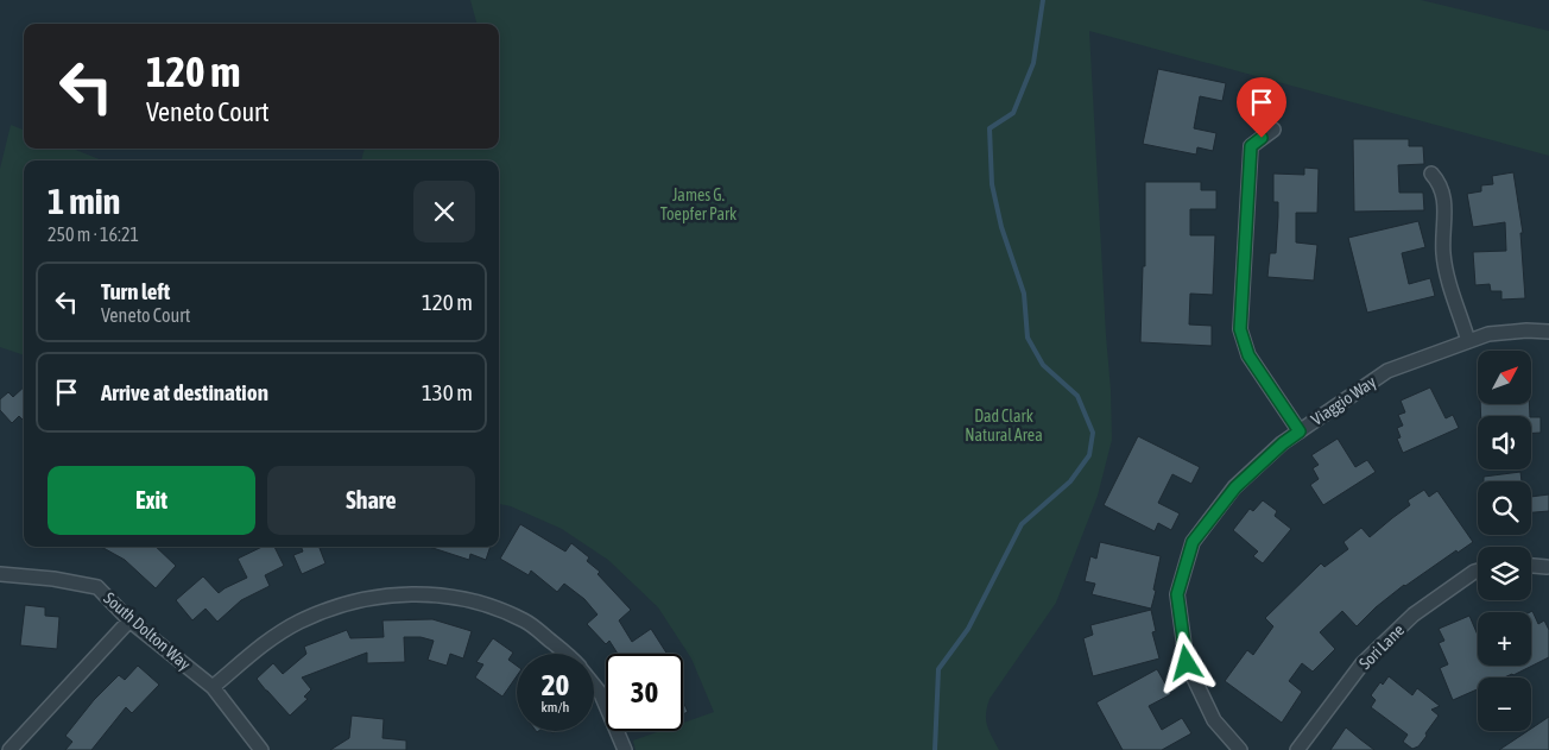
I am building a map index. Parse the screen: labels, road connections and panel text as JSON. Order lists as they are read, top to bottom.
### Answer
{
  "streets": {
    "street": ["Viaggio Way", "South Dolton Way", "Sori Lane"]
  },
  "parks": ["James G. Toepfer Park", "Dad Clark Natural Area"],
  "north": "top right",
  "page": {
    "turn": ["120 m", "Veneto Court"],
    "heading": ["1 min", "250 m · 16:21"],
    "list": [
      {
        "name": "Turn left",
        "note": "Veneto Court",
        "value": "120 m"
      },
      {
        "name": "Arrive at destination",
        "value": "130 m"
      }
    ],
    "map_buttons": ["+", "−"],
    "buttons": ["Exit", "Share"],
    "speed": "20 km/h",
    "limit": "30"
  }
}
